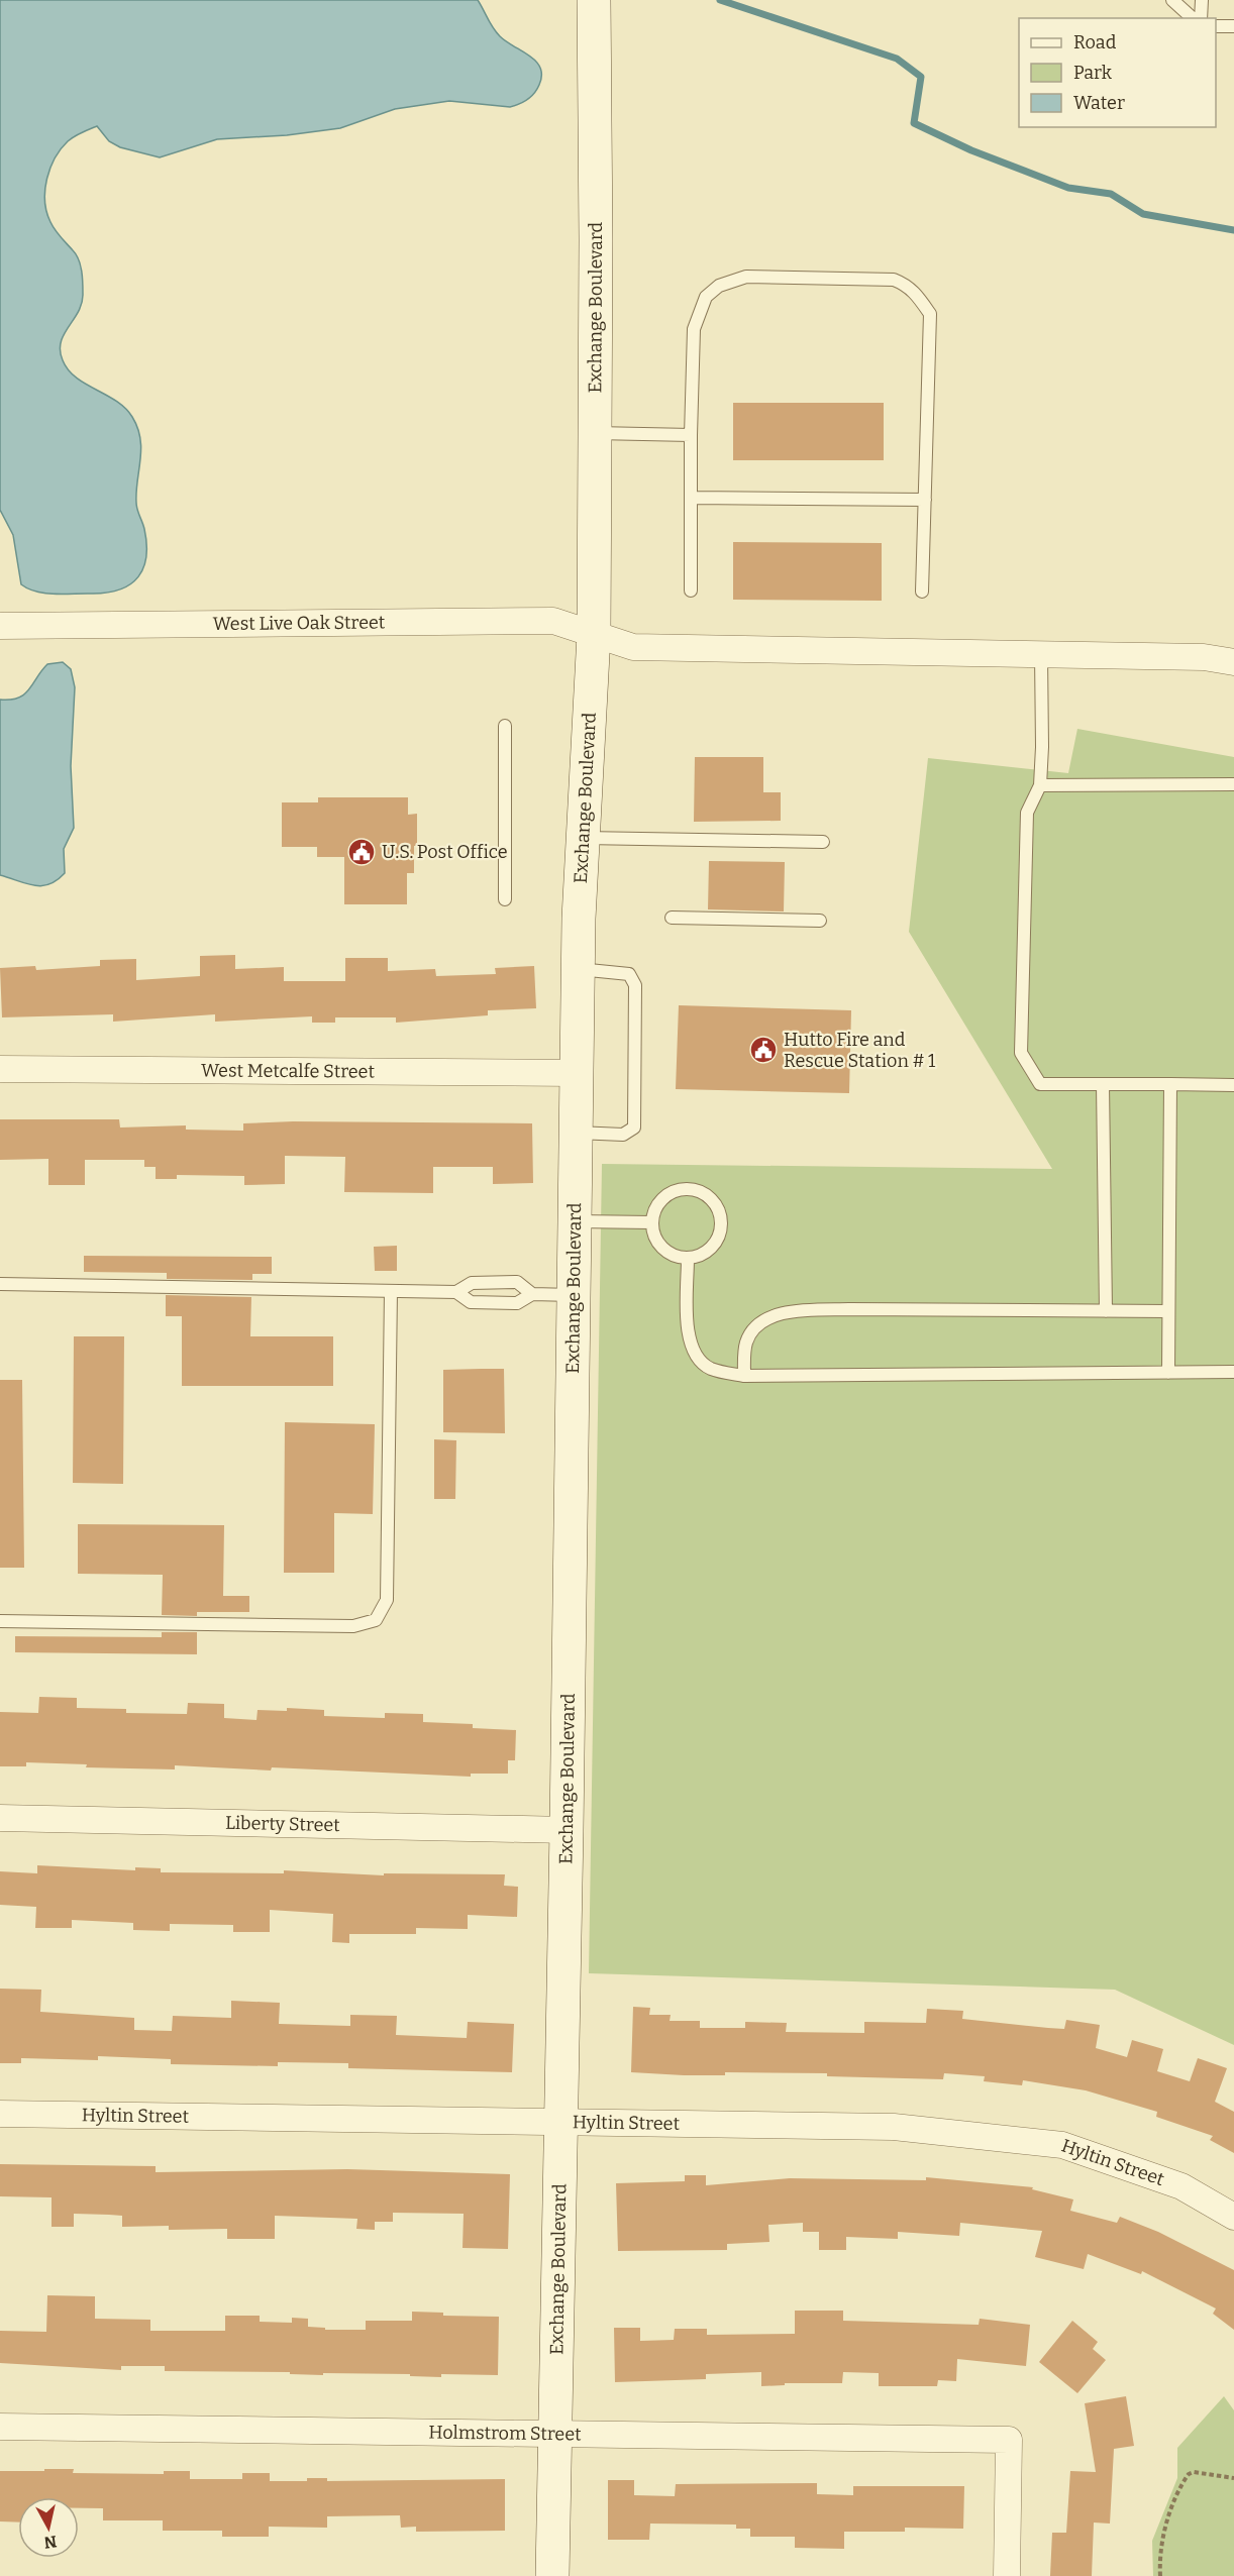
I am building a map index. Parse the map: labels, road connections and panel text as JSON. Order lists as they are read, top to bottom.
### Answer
{
  "streets": {
    "street": [
      "Exchange Boulevard",
      "West Live Oak Street",
      "West Metcalfe Street",
      "Liberty Street",
      "Hyltin Street",
      "Holmstrom Street"
    ]
  },
  "crossings": [
    ["Exchange Boulevard", "West Live Oak Street"],
    ["Exchange Boulevard", "West Metcalfe Street"],
    ["Exchange Boulevard", "Liberty Street"],
    ["Exchange Boulevard", "Hyltin Street"],
    ["Exchange Boulevard", "Holmstrom Street"]
  ],
  "places": {
    "public building": ["U.S. Post Office", "Hutto Fire and Rescue Station # 1"]
  },
  "legend": ["Road", "Park", "Water"],
  "north": "bottom"
}
